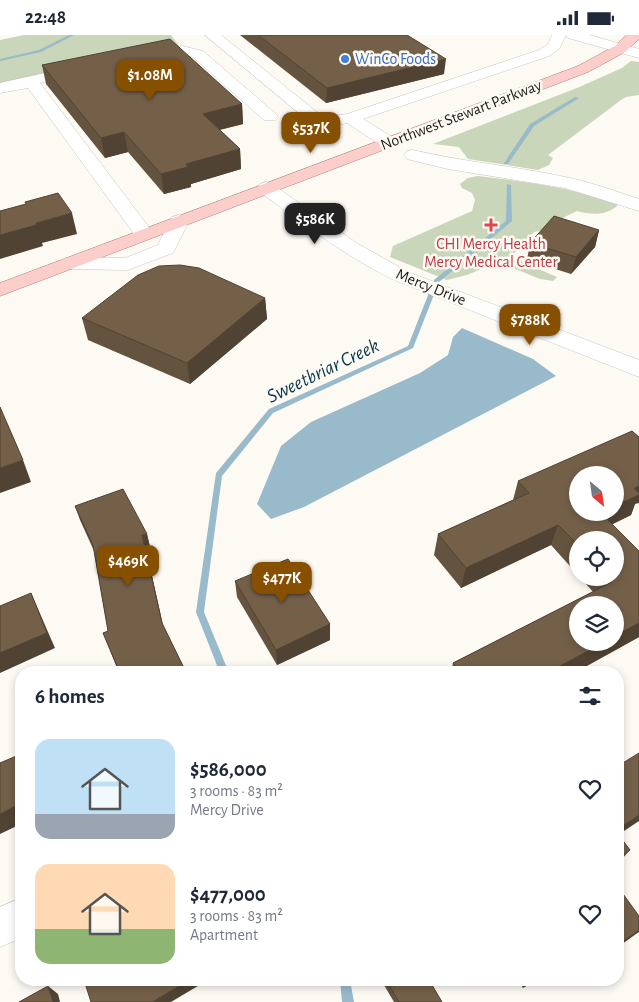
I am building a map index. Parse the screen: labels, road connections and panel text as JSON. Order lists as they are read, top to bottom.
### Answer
{
  "streets": {
    "main road": ["Northwest Stewart Parkway"],
    "street": ["Mercy Drive"]
  },
  "crossings": [
    ["Northwest Stewart Parkway", "Mercy Drive"]
  ],
  "water": ["Sweetbriar Creek"],
  "places": {
    "other": ["WinCo Foods"],
    "health": ["CHI Mercy Health Mercy Medical Center"]
  },
  "north": "bottom right",
  "page": {
    "status": "22:48",
    "price": [
      "$1.08M",
      "$537K",
      "$586K",
      "$788K",
      "$469K",
      "$477K"
    ],
    "heading": "6 homes",
    "list": [
      {
        "name": "$586,000",
        "note": "3 rooms · 83 m² · Mercy Drive"
      },
      {
        "name": "$477,000",
        "note": "3 rooms · 83 m² · Apartment"
      }
    ]
  }
}
